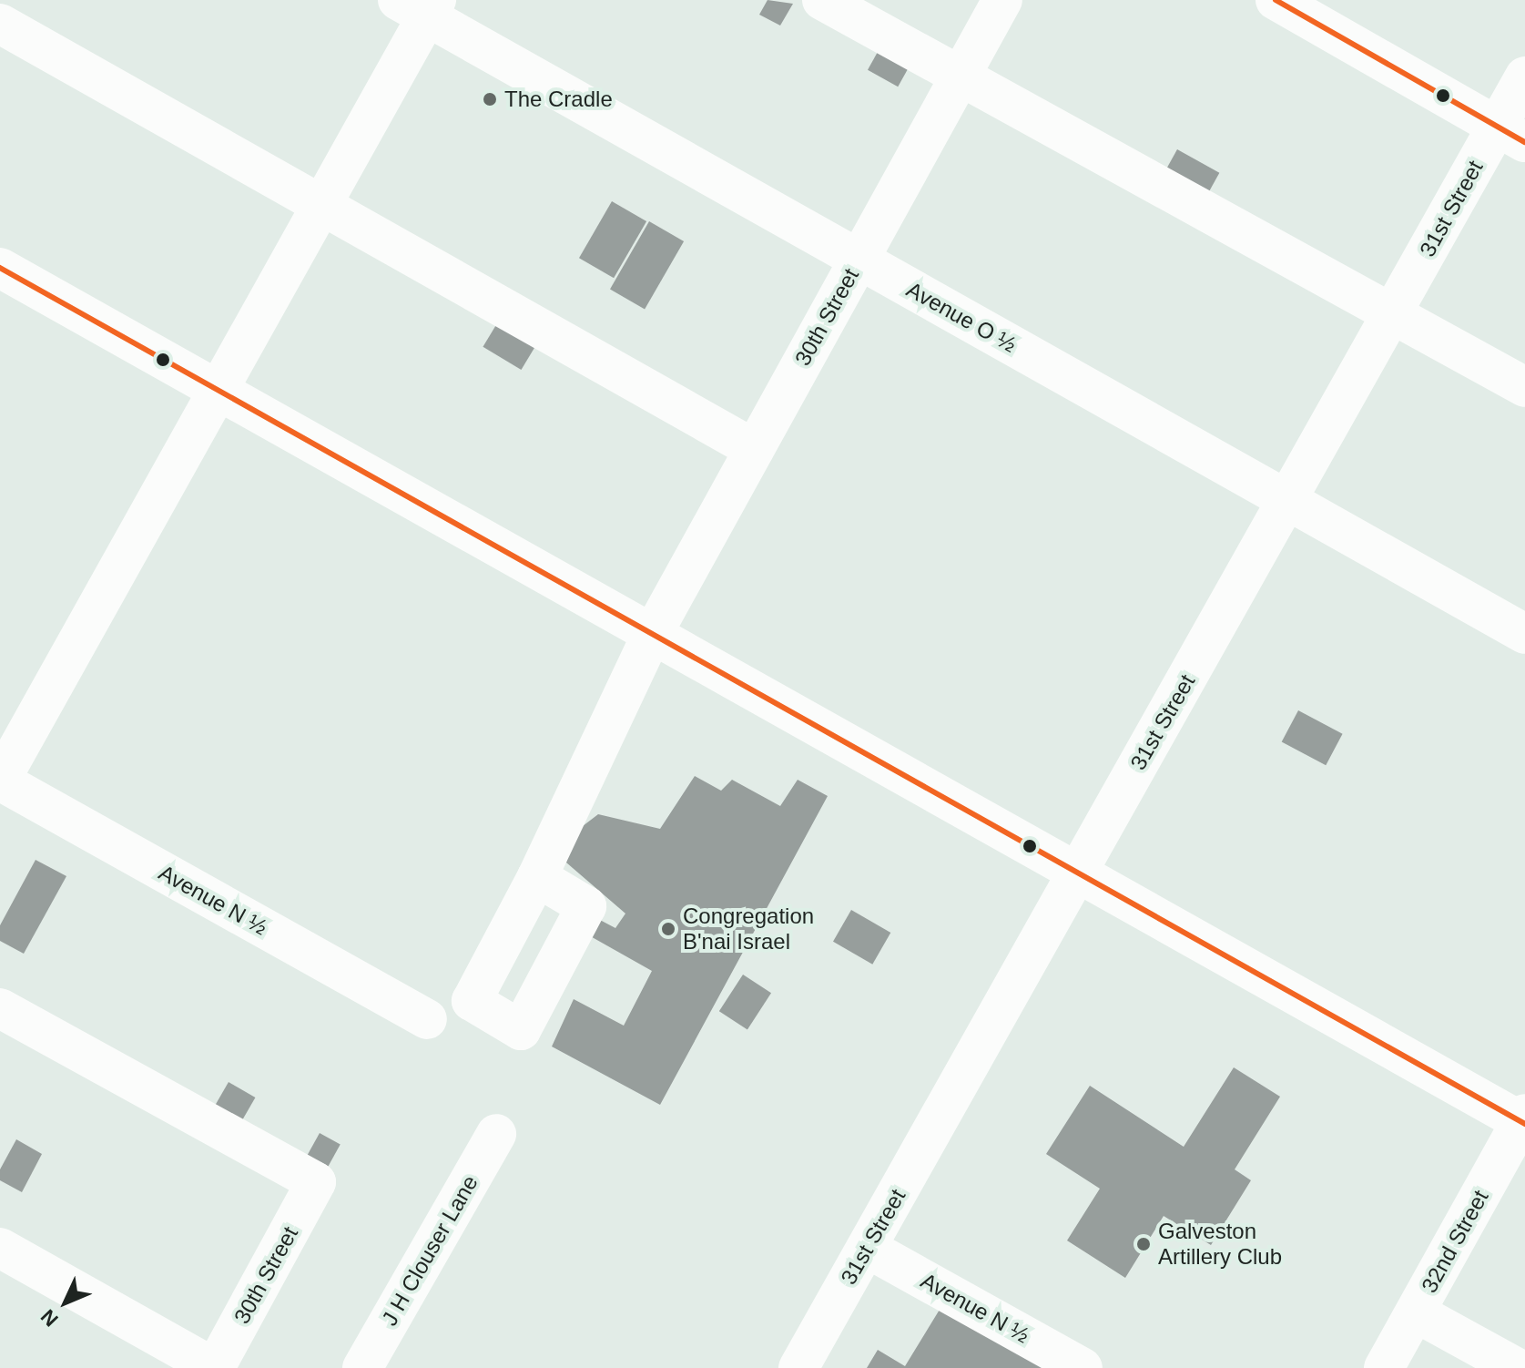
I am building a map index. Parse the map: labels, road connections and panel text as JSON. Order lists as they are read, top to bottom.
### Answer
{
  "streets": {
    "street": [
      "31st Street",
      "30th Street",
      "Avenue O ½",
      "Avenue N ½",
      "32nd Street",
      "J H Clouser Lane"
    ]
  },
  "crossings": [
    ["31st Street", "Avenue O ½"],
    ["31st Street", "Avenue N ½"],
    ["30th Street", "Avenue O ½"]
  ],
  "places": ["The Cradle", "Congregation B'nai Israel", "Galveston Artillery Club"],
  "north": "bottom left"
}
